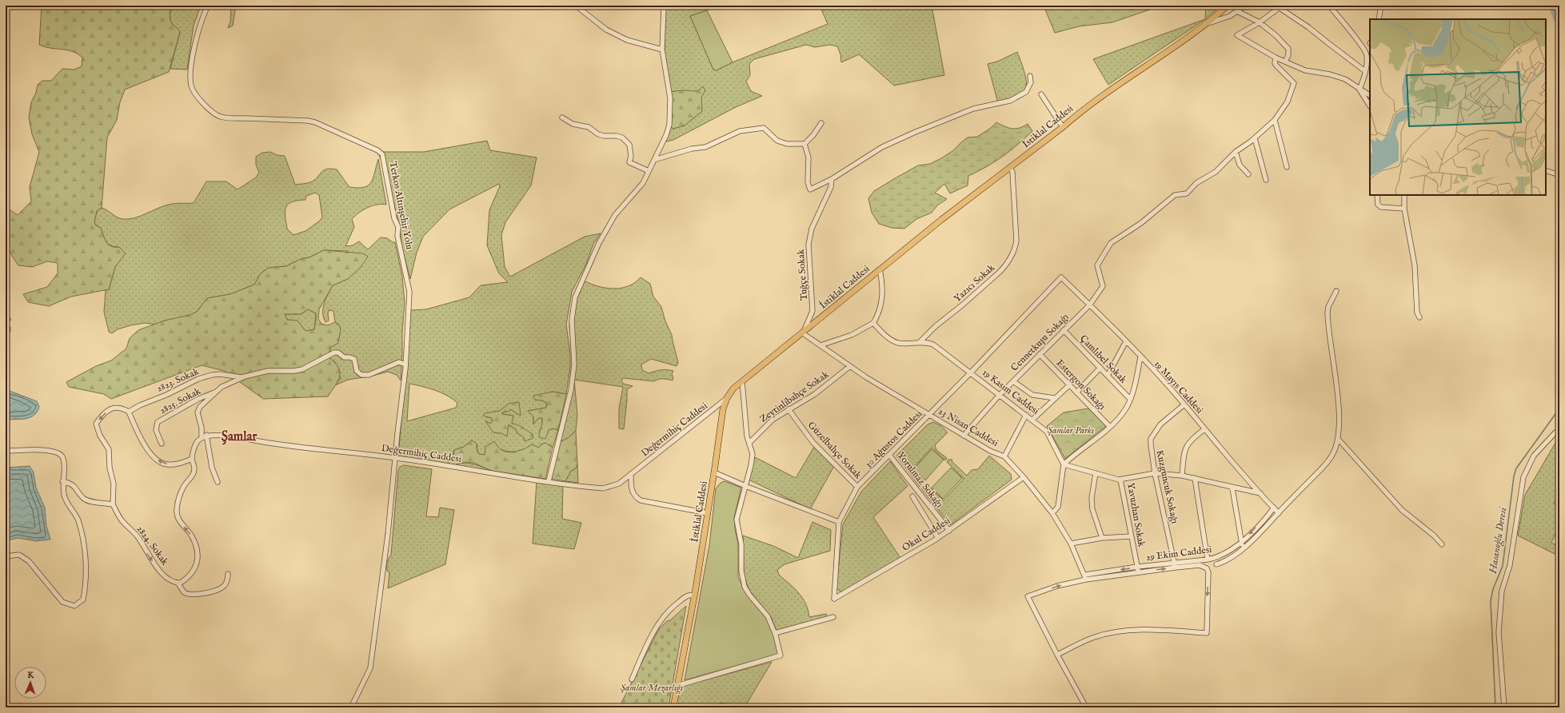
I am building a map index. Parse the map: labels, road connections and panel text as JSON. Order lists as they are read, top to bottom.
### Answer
{
  "streets": {
    "main road": ["İstiklal Caddesi"],
    "street": [
      "Terkos Altınşehir Yolu",
      "Tuğçe Sokak",
      "Yazıcı Sokak",
      "Cennetkuşu Sokağı",
      "Çamlıbel Sokak",
      "2823. Sokak",
      "Estergon Sokağı",
      "19 Mayıs Caddesi",
      "19 Kasım Caddesi",
      "Zeytinlibahçe Sokak",
      "2825. Sokak",
      "23 Nisan Caddesi",
      "Değermihiç Caddesi",
      "30 Ağustos Caddesi",
      "Güzelbahçe Sokak",
      "Yorulmaz Sokağı",
      "Kuzguncuk Sokağı",
      "Yavuzhan Sokak",
      "Okul Caddesi",
      "2824. Sokak",
      "29 Ekim Caddesi"
    ]
  },
  "crossings": [
    ["İstiklal Caddesi", "Tuğçe Sokak"],
    ["İstiklal Caddesi", "Yazıcı Sokak"],
    ["İstiklal Caddesi", "23 Nisan Caddesi"],
    ["İstiklal Caddesi", "Değermihiç Caddesi"],
    ["Terkos Altınşehir Yolu", "2823. Sokak"],
    ["Terkos Altınşehir Yolu", "Değermihiç Caddesi"],
    ["Tuğçe Sokak", "23 Nisan Caddesi"],
    ["Yazıcı Sokak", "19 Kasım Caddesi"],
    ["Cennetkuşu Sokağı", "Çamlıbel Sokak"],
    ["Cennetkuşu Sokağı", "Estergon Sokağı"],
    ["Cennetkuşu Sokağı", "19 Mayıs Caddesi"],
    ["Cennetkuşu Sokağı", "19 Kasım Caddesi"],
    ["Cennetkuşu Sokağı", "23 Nisan Caddesi"],
    ["19 Mayıs Caddesi", "30 Ağustos Caddesi"],
    ["19 Mayıs Caddesi", "Kuzguncuk Sokağı"],
    ["19 Mayıs Caddesi", "29 Ekim Caddesi"],
    ["19 Kasım Caddesi", "30 Ağustos Caddesi"],
    ["Zeytinlibahçe Sokak", "23 Nisan Caddesi"],
    ["Zeytinlibahçe Sokak", "Güzelbahçe Sokak"],
    ["23 Nisan Caddesi", "30 Ağustos Caddesi"],
    ["23 Nisan Caddesi", "Okul Caddesi"],
    ["23 Nisan Caddesi", "29 Ekim Caddesi"],
    ["30 Ağustos Caddesi", "Güzelbahçe Sokak"],
    ["30 Ağustos Caddesi", "Yorulmaz Sokağı"],
    ["30 Ağustos Caddesi", "Okul Caddesi"],
    ["Yorulmaz Sokağı", "Okul Caddesi"],
    ["Kuzguncuk Sokağı", "29 Ekim Caddesi"],
    ["Yavuzhan Sokak", "29 Ekim Caddesi"]
  ],
  "one_way": ["2824. Sokak"],
  "districts": ["Şamlar"],
  "water": ["Hasanoğlu Deresi"],
  "parks": ["Şamlar Parkı", "Şamlar Mezarlığı"],
  "north": "top"
}
